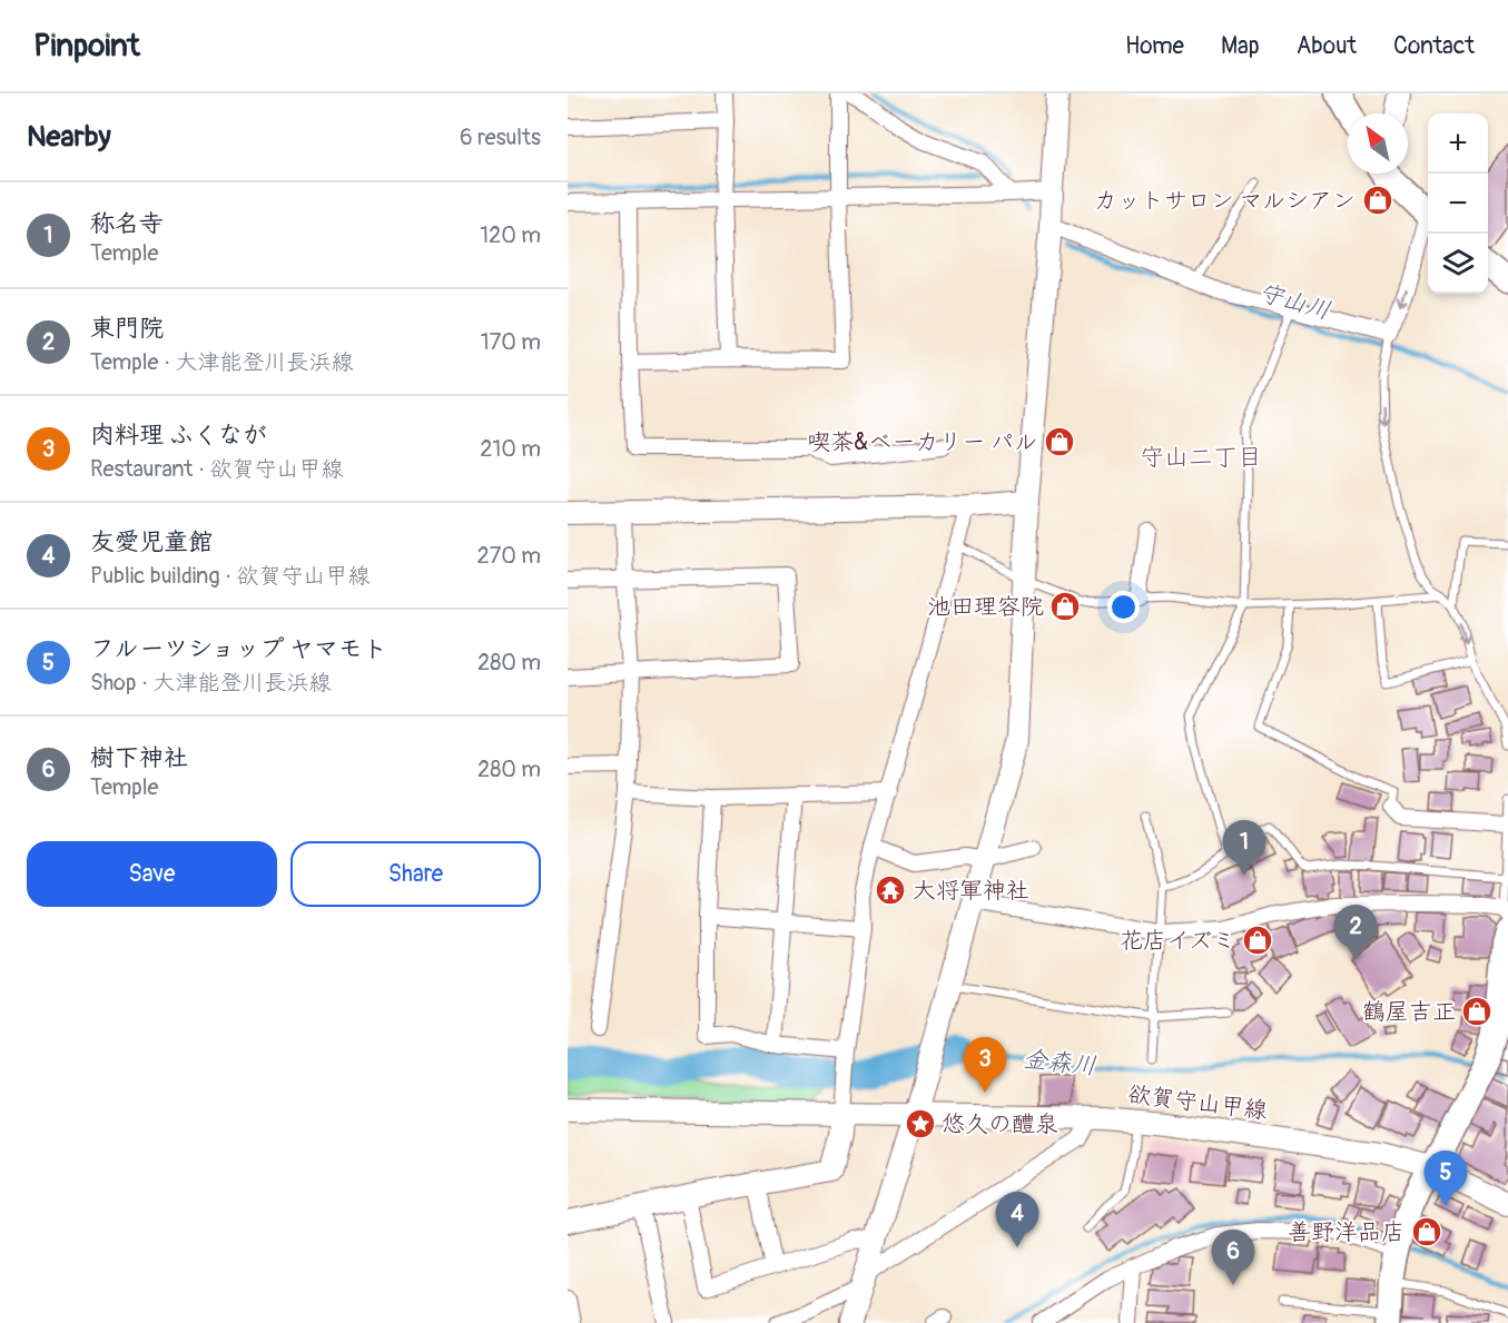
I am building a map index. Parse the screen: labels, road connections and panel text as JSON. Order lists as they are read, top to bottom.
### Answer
{
  "streets": {
    "street": ["欲賀守山甲線"]
  },
  "districts": ["守山二丁目"],
  "water": ["守山川", "金森川"],
  "places": {
    "shop": [
      "カットサロン マルシアン",
      "喫茶&ベーカリー パル",
      "池田理容院",
      "花店イズミ",
      "鶴屋吉正",
      "善野洋品店"
    ],
    "temple": ["大将軍神社"],
    "place": ["悠久の醴泉"]
  },
  "north": "top left",
  "page": {
    "header": "Pinpoint",
    "nav": [
      "Home",
      "Map",
      "About",
      "Contact"
    ],
    "heading": ["Nearby", "6 results"],
    "map_buttons": ["+", "−"],
    "list": [
      {
        "mark": "1",
        "name": "称名寺",
        "note": "Temple",
        "value": "120 m"
      },
      {
        "mark": "2",
        "name": "東門院",
        "note": "Temple · 大津能登川長浜線",
        "value": "170 m"
      },
      {
        "mark": "3",
        "name": "肉料理 ふくなが",
        "note": "Restaurant · 欲賀守山甲線",
        "value": "210 m"
      },
      {
        "mark": "4",
        "name": "友愛児童館",
        "note": "Public building · 欲賀守山甲線",
        "value": "270 m"
      },
      {
        "mark": "5",
        "name": "フルーツショップ ヤマモト",
        "note": "Shop · 大津能登川長浜線",
        "value": "280 m"
      },
      {
        "mark": "6",
        "name": "樹下神社",
        "note": "Temple",
        "value": "280 m"
      }
    ],
    "pins": [
      "1",
      "2",
      "3",
      "5",
      "4",
      "6"
    ],
    "buttons": ["Save", "Share"]
  }
}
